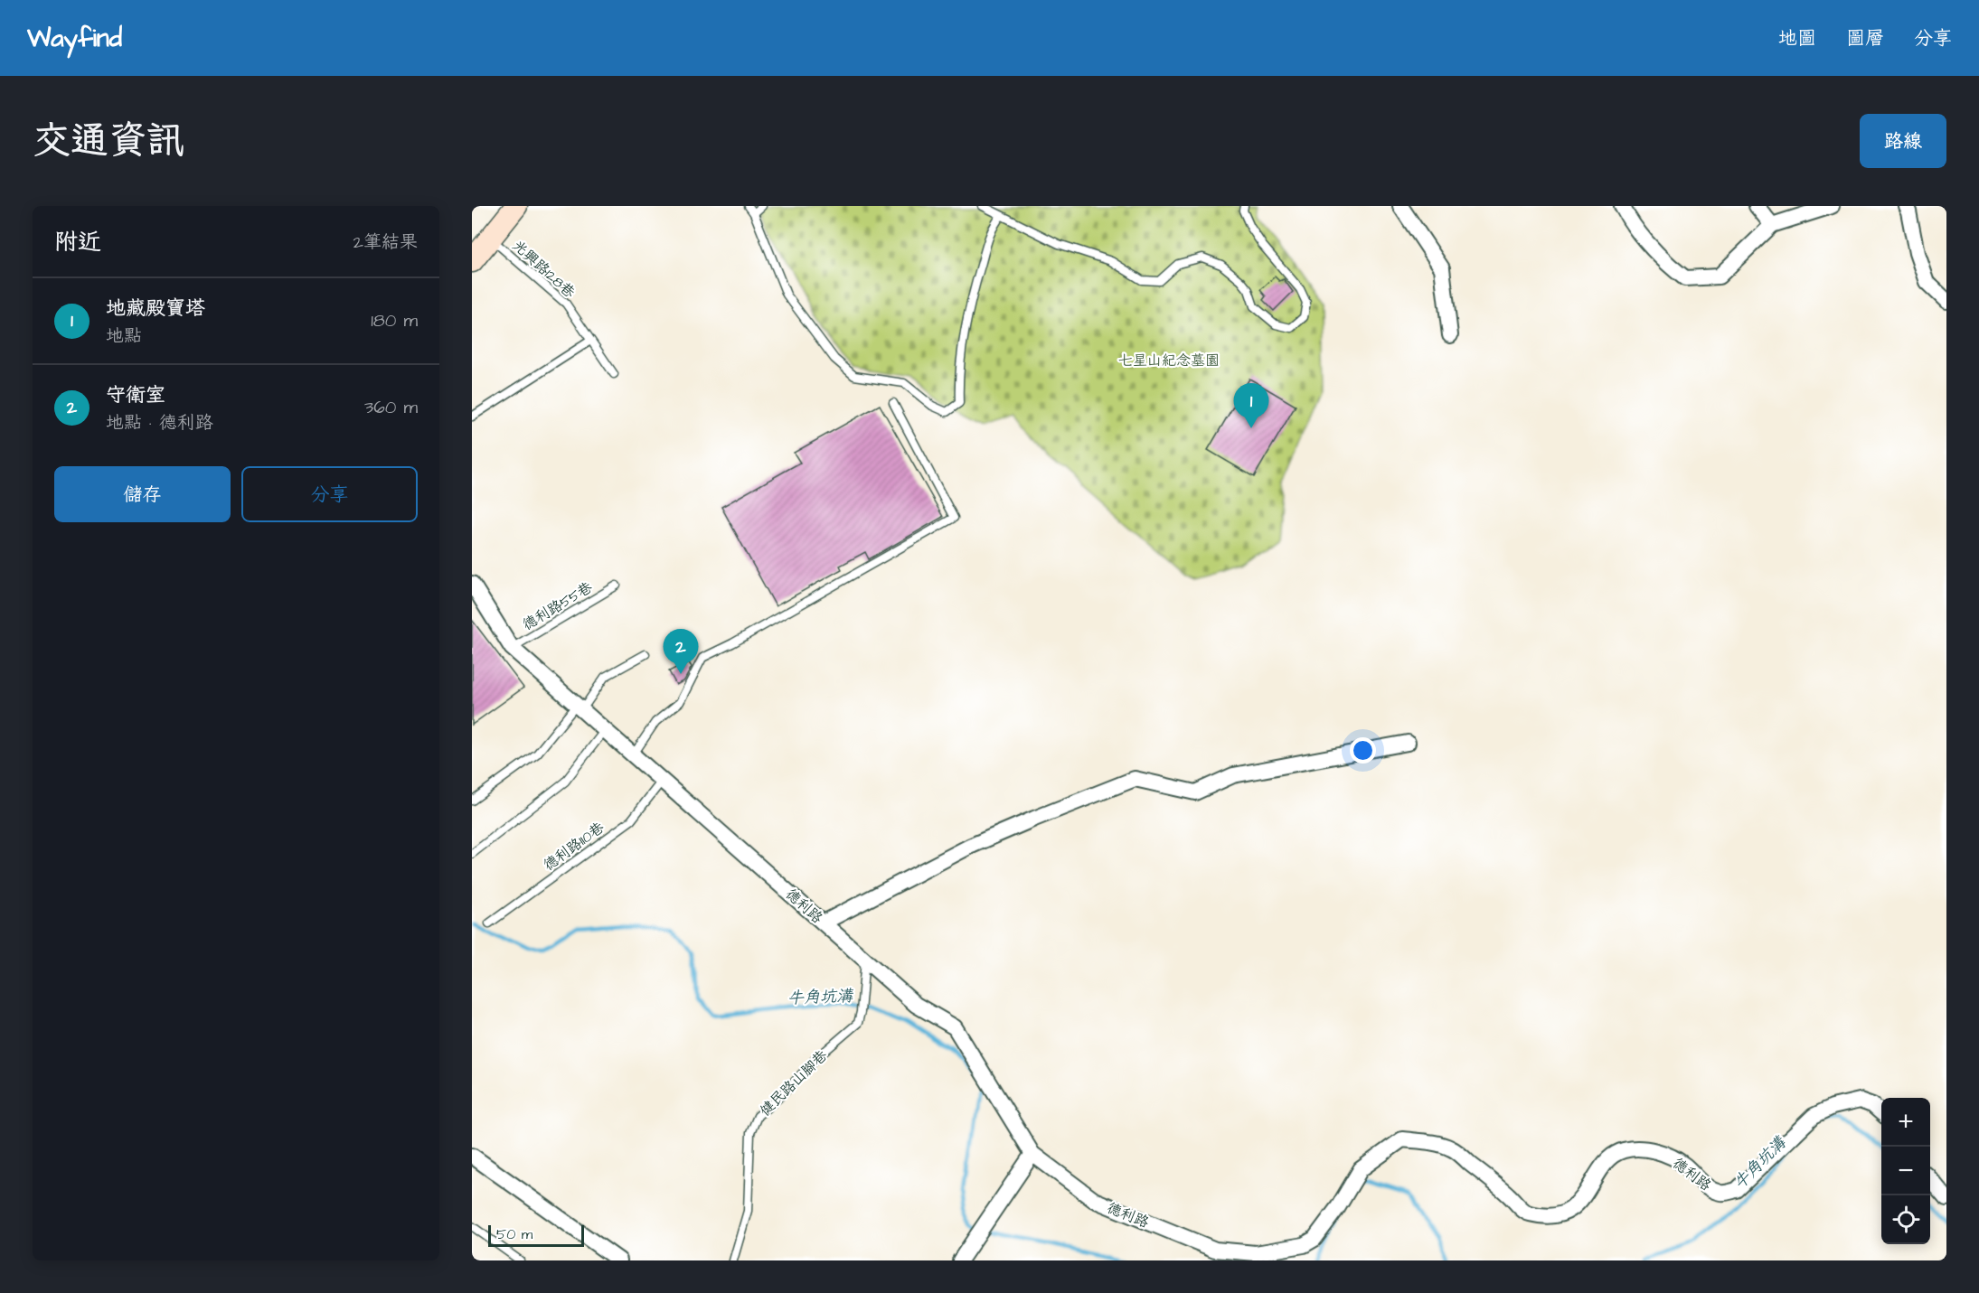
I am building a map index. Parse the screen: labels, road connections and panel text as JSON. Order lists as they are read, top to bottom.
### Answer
{
  "streets": {
    "street": ["德利路"],
    "lane": [
      "光興路128巷",
      "德利路55巷",
      "德利路110巷",
      "健民路山腳巷"
    ]
  },
  "crossings": [
    ["德利路55巷", "德利路"],
    ["德利路110巷", "德利路"],
    ["德利路", "健民路山腳巷"]
  ],
  "water": ["牛角坑溝"],
  "parks": ["七星山紀念墓園"],
  "scale_bar": "50 m",
  "page": {
    "header": "Wayfind",
    "nav": ["地圖", "圖層", "分享"],
    "title": "交通資訊",
    "buttons": [
      "路線",
      ["儲存", "分享"]
    ],
    "heading": ["附近", "2筆結果"],
    "list": [
      {
        "mark": "1",
        "name": "地藏殿寶塔",
        "note": "地點",
        "value": "180 m"
      },
      {
        "mark": "2",
        "name": "守衛室",
        "note": "地點 · 德利路",
        "value": "360 m"
      }
    ],
    "pins": ["1", "2"],
    "map_buttons": ["+", "−"],
    "scale": "50 m"
  }
}
